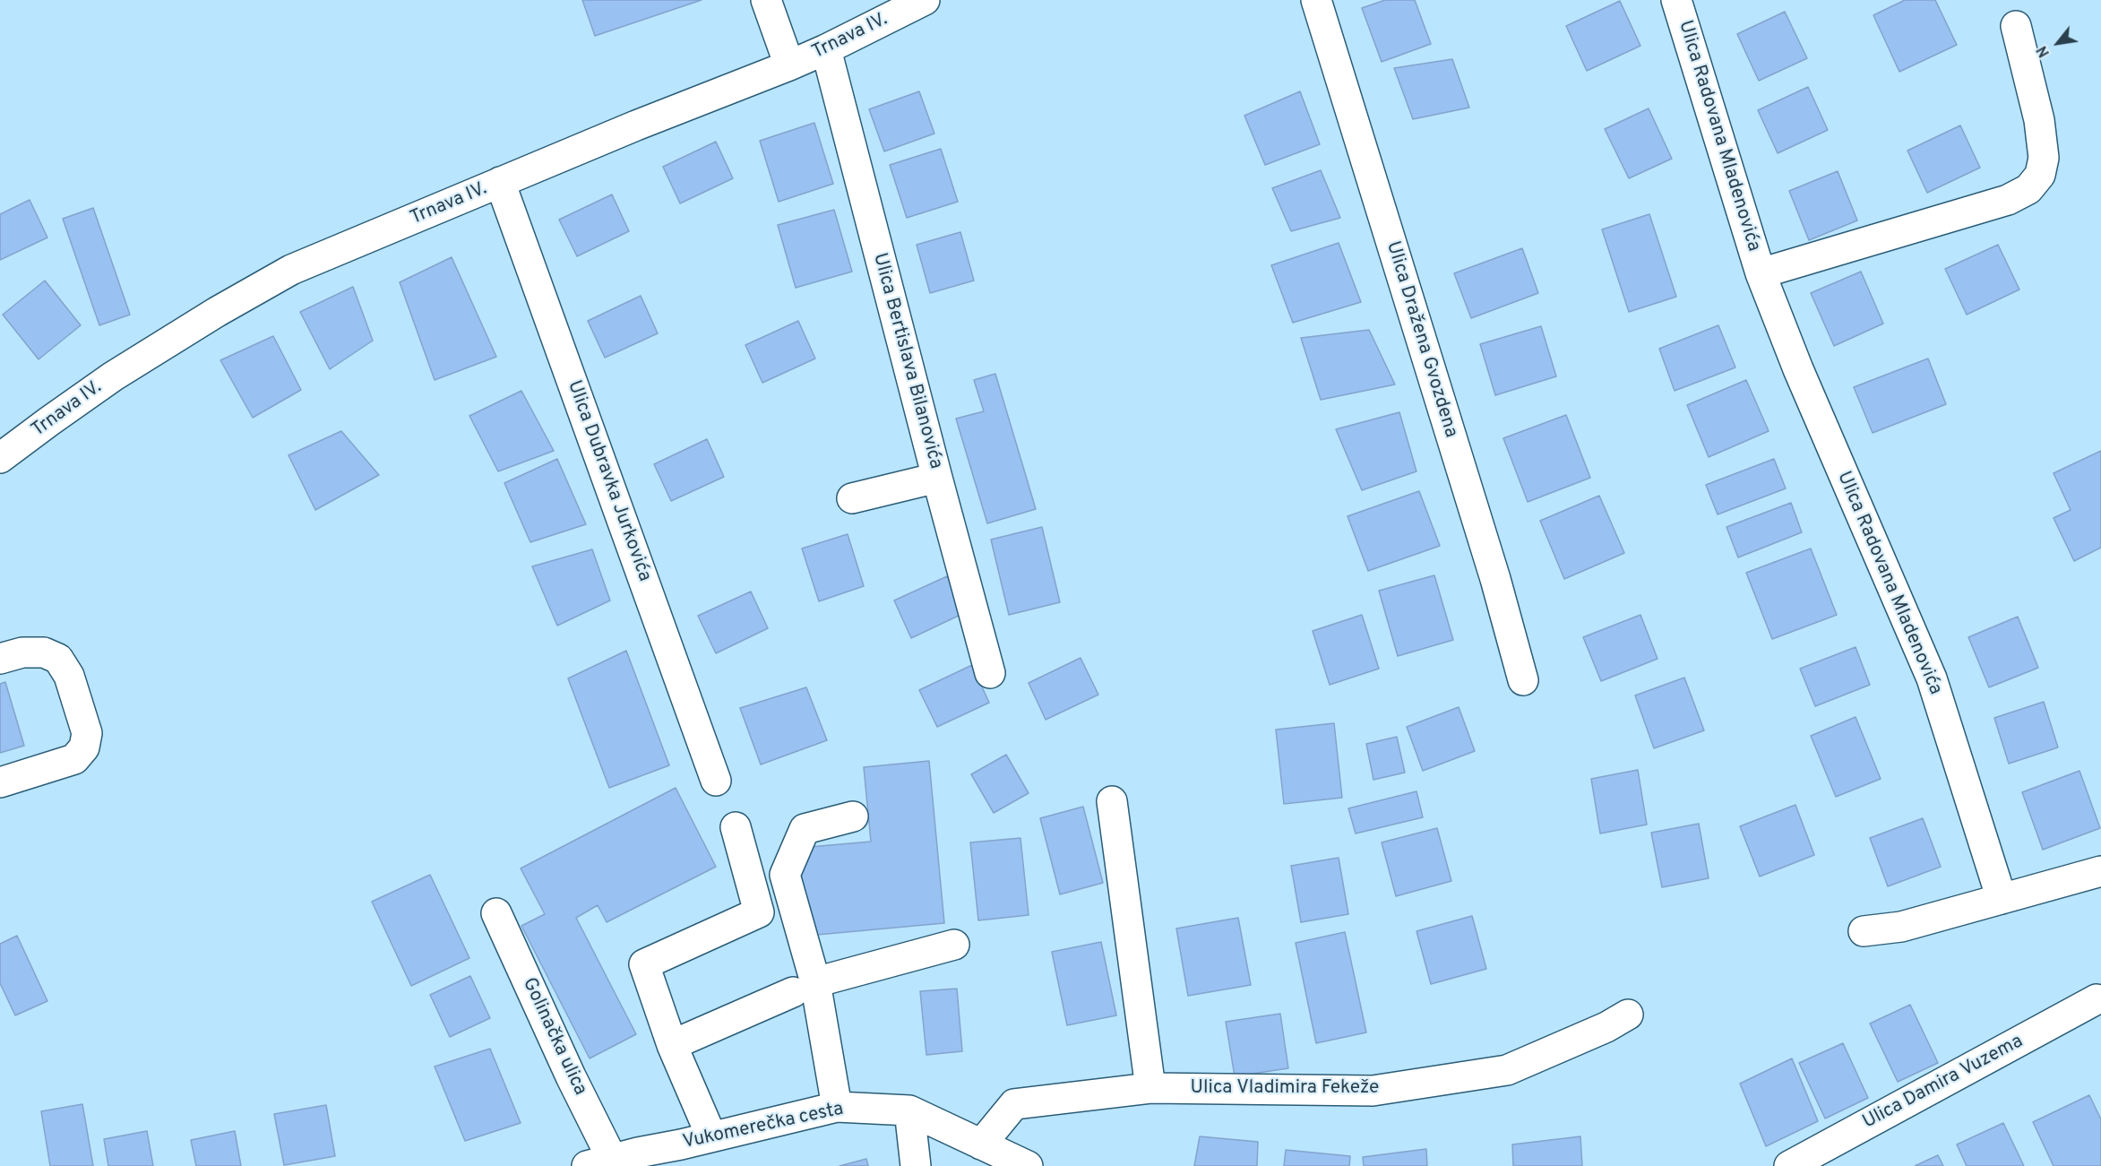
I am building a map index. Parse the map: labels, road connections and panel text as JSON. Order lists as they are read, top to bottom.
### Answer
{
  "streets": {
    "street": [
      "Trnava IV.",
      "Ulica Radovana Mladenovića",
      "Ulica Dražena Gvozdena",
      "Ulica Bertislava Bilanovića",
      "Ulica Dubravka Jurkovića",
      "Golinačka ulica",
      "Ulica Damira Vuzema",
      "Ulica Vladimira Fekeže",
      "Vukomerečka cesta"
    ]
  },
  "crossings": [
    ["Trnava IV.", "Ulica Bertislava Bilanovića"],
    ["Trnava IV.", "Ulica Dubravka Jurkovića"],
    ["Golinačka ulica", "Vukomerečka cesta"],
    ["Ulica Vladimira Fekeže", "Vukomerečka cesta"]
  ],
  "north": "bottom left"
}
